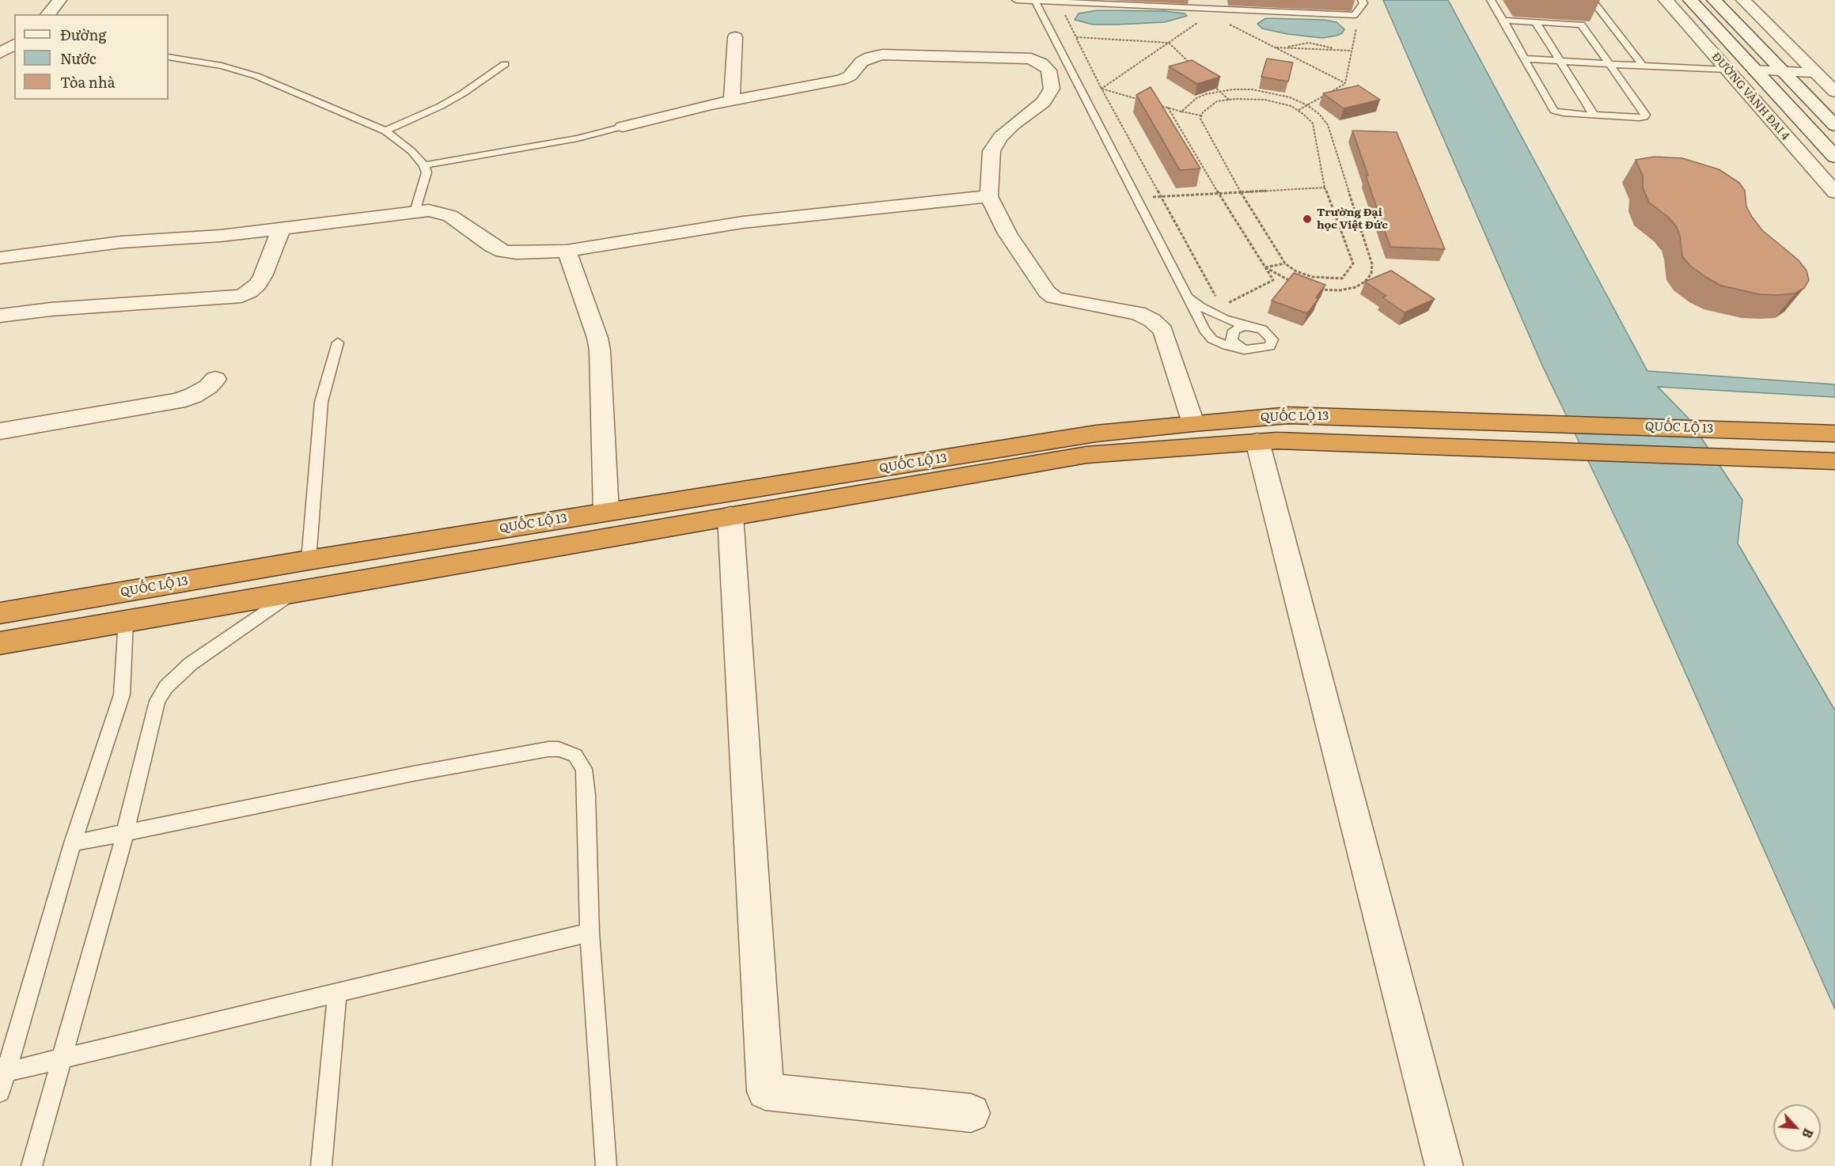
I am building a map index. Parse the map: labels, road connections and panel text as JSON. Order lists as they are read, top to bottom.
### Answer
{
  "streets": {
    "highway": ["QUỐC LỘ 13"],
    "street": ["ĐƯỜNG VÀNH ĐAI 4"]
  },
  "places": ["Trường Đại học Việt Đức"],
  "legend": ["Đường", "Nước", "Tòa nhà"],
  "north": "bottom right"
}
